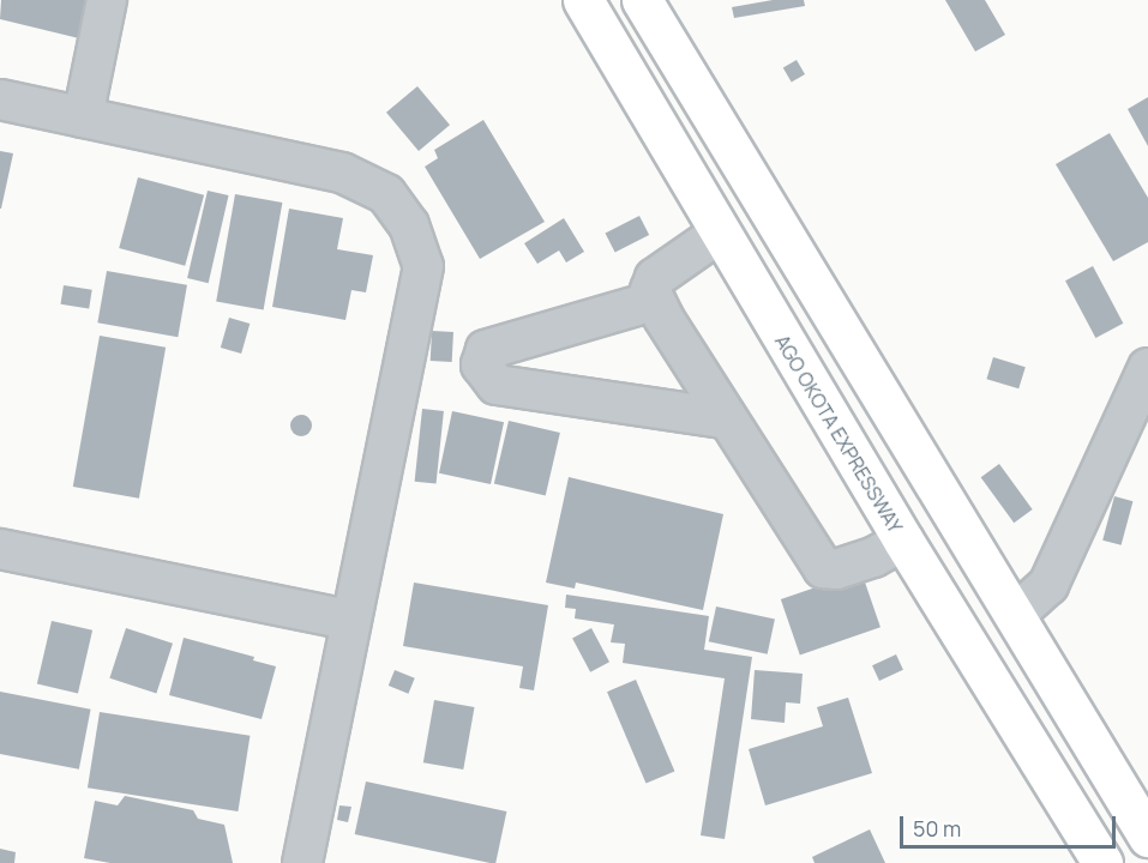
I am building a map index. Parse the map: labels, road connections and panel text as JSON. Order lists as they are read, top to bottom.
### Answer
{
  "streets": {
    "main road": ["AGO OKOTA EXPRESSWAY"]
  },
  "scale_bar": "50 m"
}
